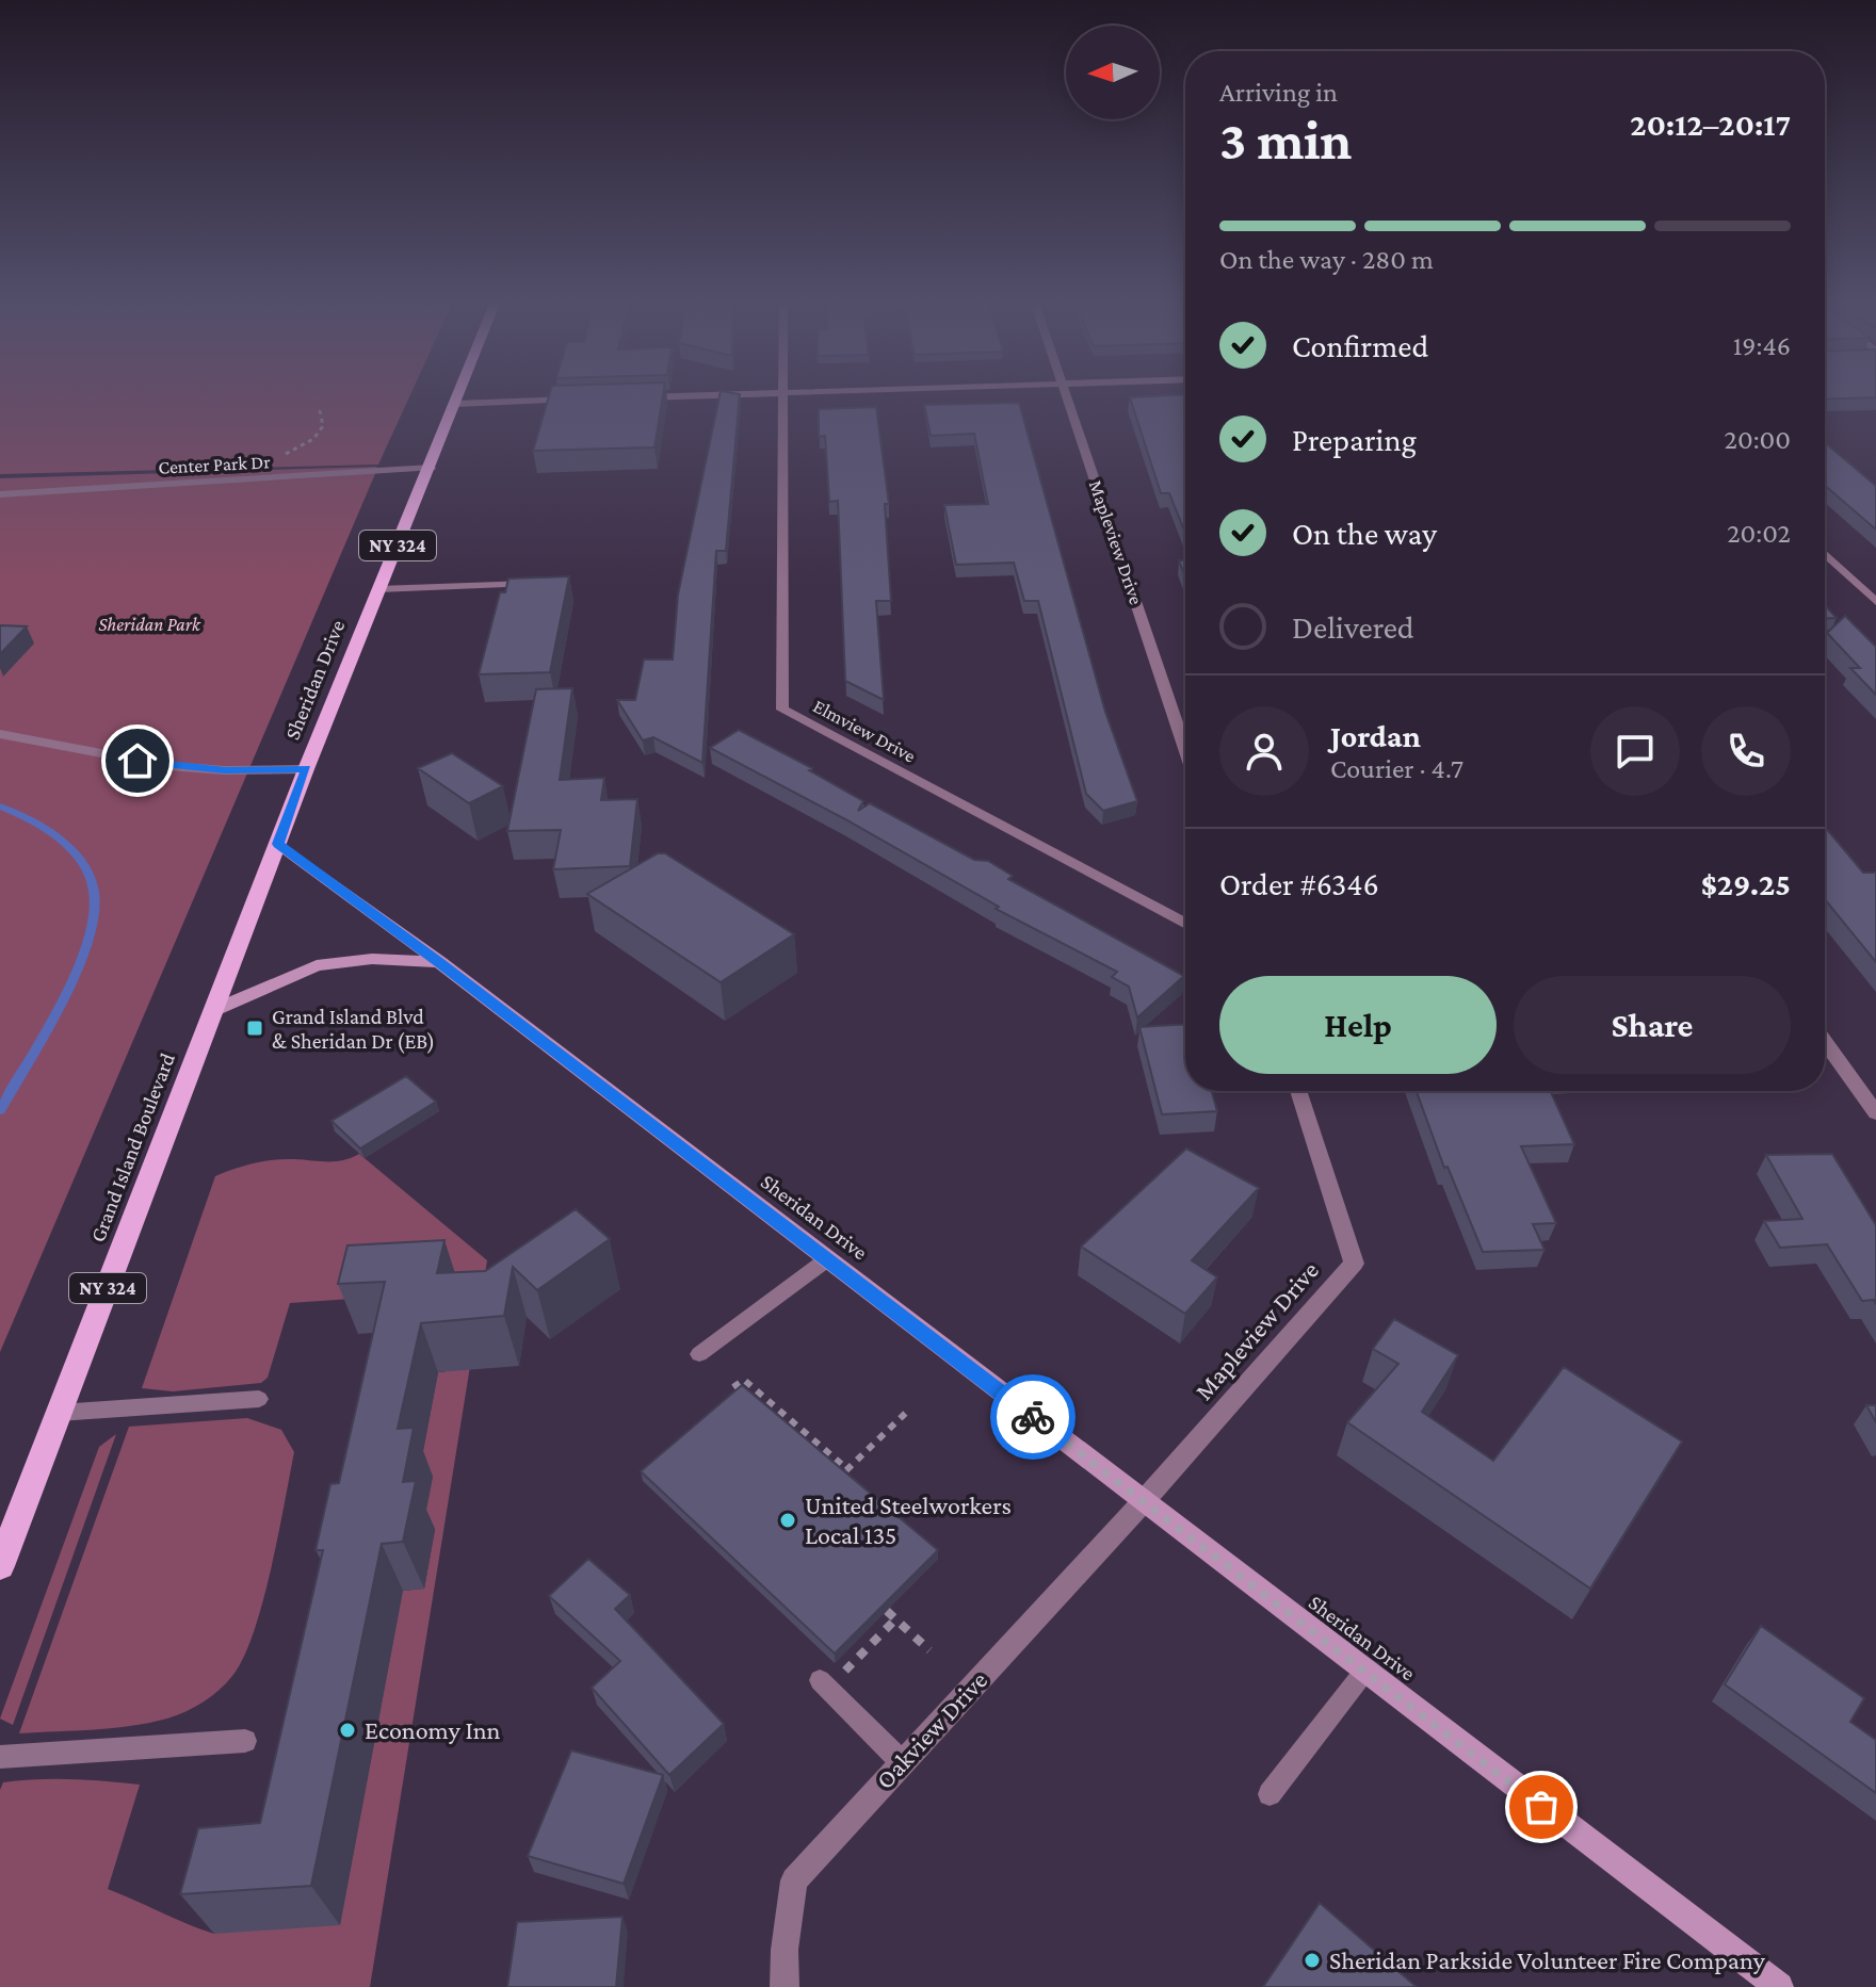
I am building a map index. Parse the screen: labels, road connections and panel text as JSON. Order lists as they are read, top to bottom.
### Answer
{
  "streets": {
    "main road": ["NY 324", "Sheridan Drive", "Grand Island Boulevard"],
    "street": [
      "Center Park Dr",
      "Mapleview Drive",
      "Elmview Drive",
      "Oakview Drive"
    ]
  },
  "crossings": [
    ["Center Park Dr", "Sheridan Drive"],
    ["Mapleview Drive", "Sheridan Drive"],
    ["Mapleview Drive", "Oakview Drive"],
    ["Sheridan Drive", "Grand Island Boulevard"],
    ["Sheridan Drive", "Oakview Drive"]
  ],
  "parks": ["Sheridan Park"],
  "places": {
    "transit": ["Grand Island Blvd & Sheridan Dr (EB)"],
    "other": ["United Steelworkers Local 135", "Economy Inn", "Sheridan Parkside Volunteer Fire Company"]
  },
  "north": "left",
  "page": {
    "heading": ["3 min", "Arriving in", "20:12–20:17"],
    "panel": [
      "Jordan",
      "Courier · 4.7",
      "Order #6346",
      "$29.25"
    ],
    "bar": "On the way · 280 m",
    "list": [
      ["Confirmed", "19:46"],
      ["Preparing", "20:00"],
      ["On the way", "20:02"],
      "Delivered"
    ],
    "buttons": ["Help", "Share"]
  }
}
